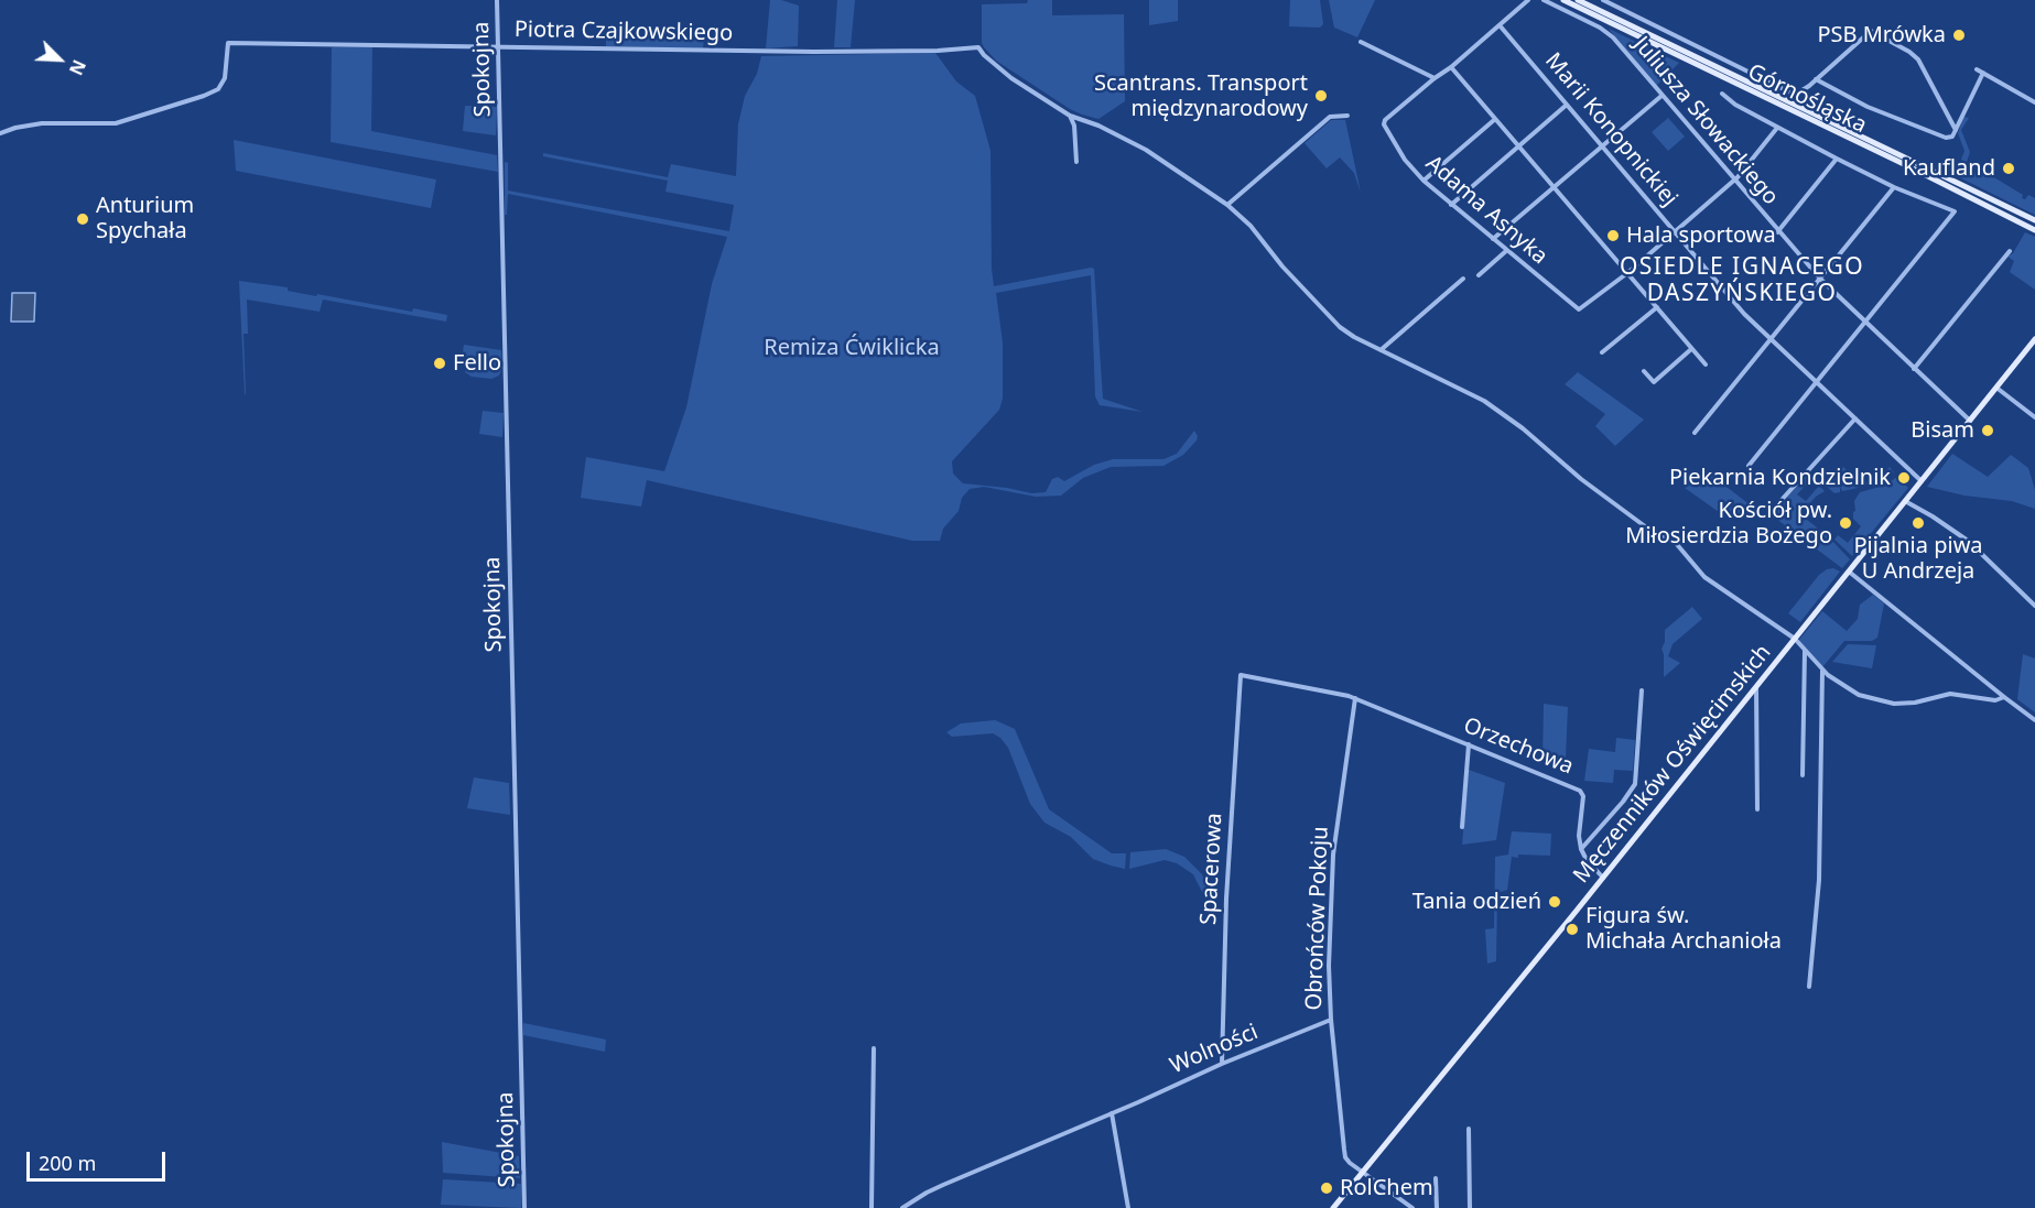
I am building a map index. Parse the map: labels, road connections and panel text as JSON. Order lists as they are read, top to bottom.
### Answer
{
  "streets": {
    "main road": ["Górnośląska", "Męczenników Oświęcimskich"],
    "street": [
      "Piotra Czajkowskiego",
      "Spokojna",
      "Juliusza Słowackiego",
      "Marii Konopnickiej",
      "Adama Asnyka",
      "Orzechowa",
      "Spacerowa",
      "Obrońców Pokoju",
      "Wolności"
    ]
  },
  "crossings": [
    ["Piotra Czajkowskiego", "Spokojna"],
    ["Piotra Czajkowskiego", "Męczenników Oświęcimskich"],
    ["Juliusza Słowackiego", "Męczenników Oświęcimskich"],
    ["Marii Konopnickiej", "Męczenników Oświęcimskich"],
    ["Orzechowa", "Spacerowa"],
    ["Orzechowa", "Obrońców Pokoju"],
    ["Męczenników Oświęcimskich", "Obrońców Pokoju"],
    ["Spacerowa", "Wolności"],
    ["Obrońców Pokoju", "Wolności"]
  ],
  "districts": ["OSIEDLE IGNACEGO DASZYŃSKIEGO"],
  "parks": ["Remiza Ćwiklicka"],
  "places": [
    "PSB Mrówka",
    "Scantrans. Transport międzynarodowy",
    "Kaufland",
    "Anturium Spychała",
    "Hala sportowa",
    "Fello",
    "Bisam",
    "Piekarnia Kondzielnik",
    "Kościół pw. Miłosierdzia Bożego",
    "Pijalnia piwa U Andrzeja",
    "Tania odzień",
    "Figura św. Michała Archanioła",
    "RolChem"
  ],
  "scale_bar": "200 m",
  "north": "bottom right"
}
